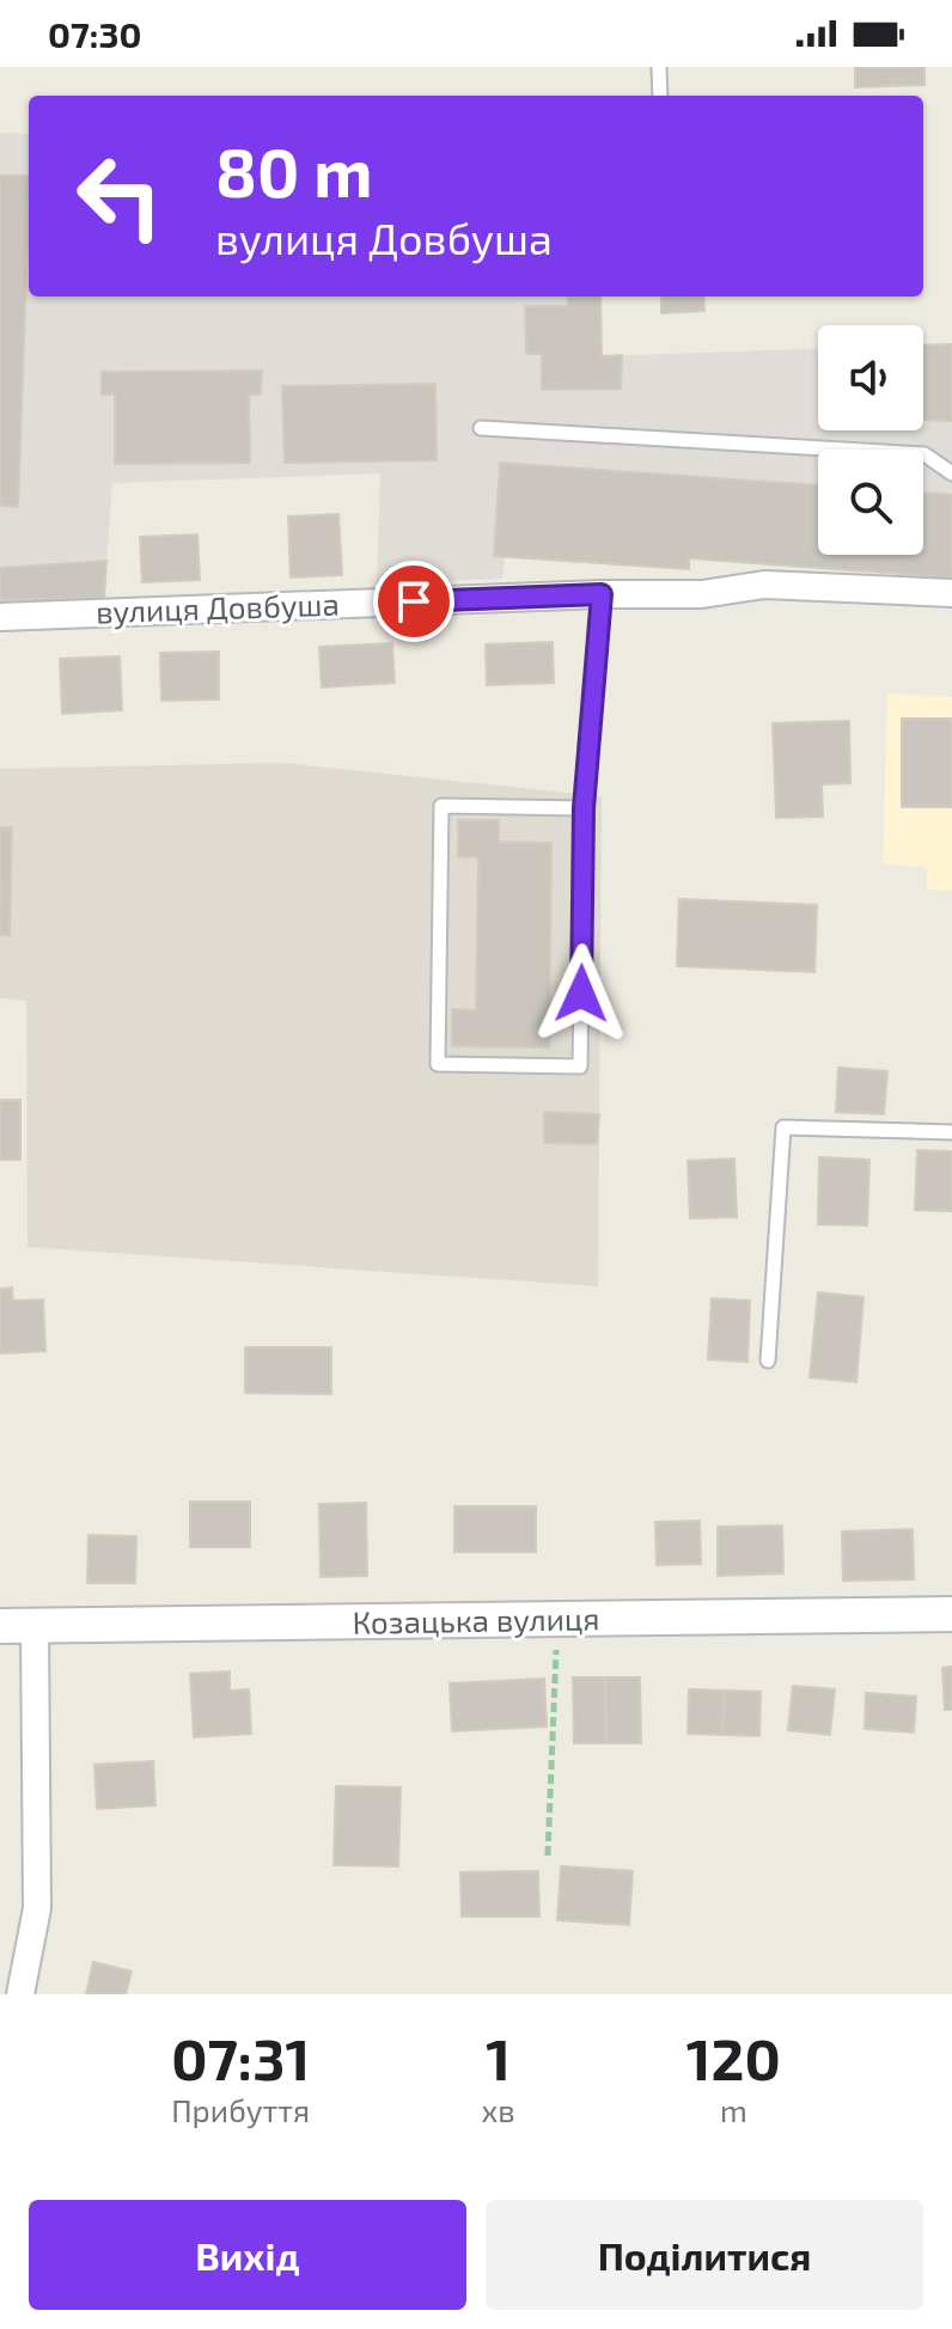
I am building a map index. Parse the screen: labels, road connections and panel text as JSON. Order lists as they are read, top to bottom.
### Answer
{
  "streets": {
    "street": ["вулиця Довбуша", "Козацька вулиця"]
  },
  "page": {
    "status": "07:30",
    "turn": ["80 m", "вулиця Довбуша"],
    "eta": [
      "07:31",
      "Прибуття",
      "1",
      "хв",
      "120",
      "m"
    ],
    "buttons": ["Вихід", "Поділитися"]
  }
}
